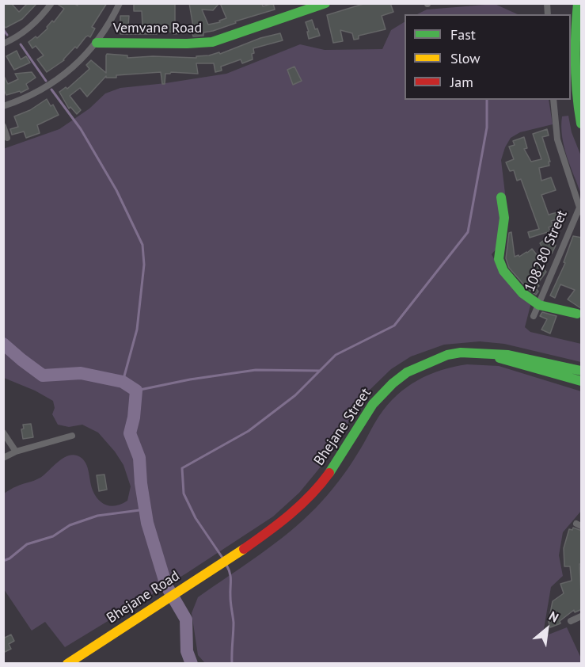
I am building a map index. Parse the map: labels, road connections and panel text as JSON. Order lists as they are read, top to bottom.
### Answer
{
  "streets": {
    "street": [
      "Vemvane Road",
      "108280 Street",
      "Bhejane Street",
      "Bhejane Road"
    ]
  },
  "crossings": [
    ["Bhejane Street", "Bhejane Road"]
  ],
  "legend": ["Fast", "Slow", "Jam"],
  "north": "top right"
}
